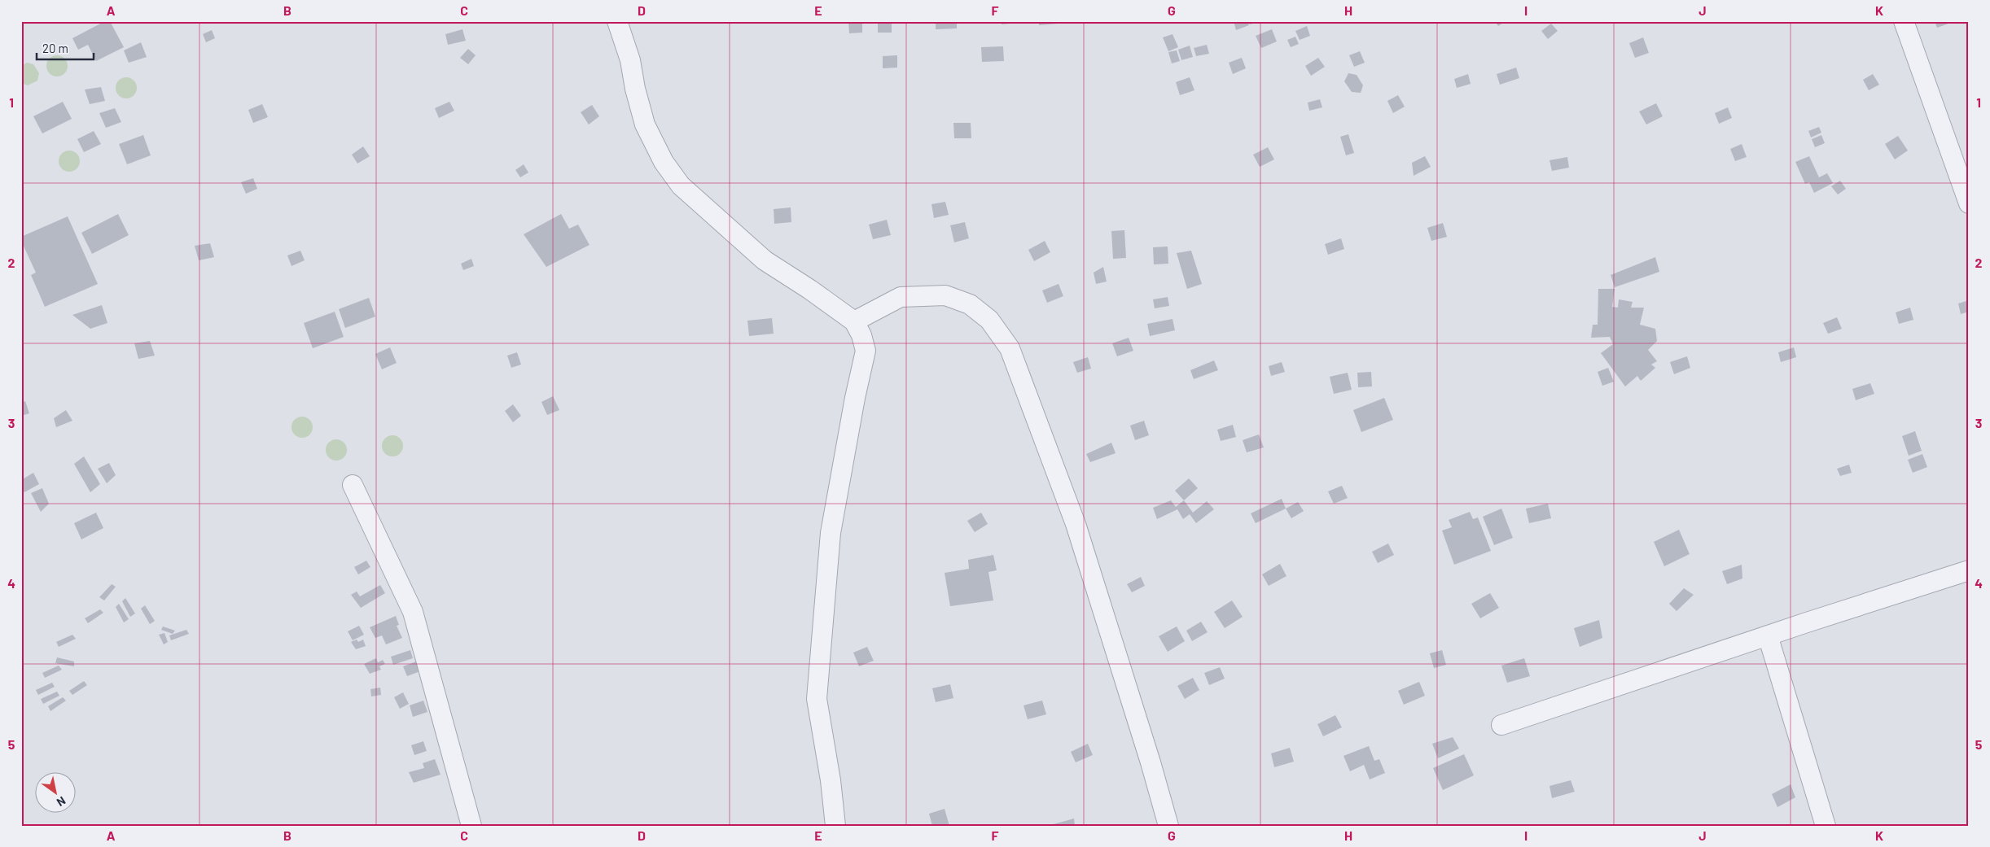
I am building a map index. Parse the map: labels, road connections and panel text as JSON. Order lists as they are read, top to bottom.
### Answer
{
  "scale_bar": "20 m",
  "north": "bottom right",
  "grid": {
    "columns": [
      "A",
      "B",
      "C",
      "D",
      "E",
      "F",
      "G",
      "H",
      "I",
      "J",
      "K"
    ],
    "rows": [
      "1",
      "2",
      "3",
      "4",
      "5"
    ]
  }
}
